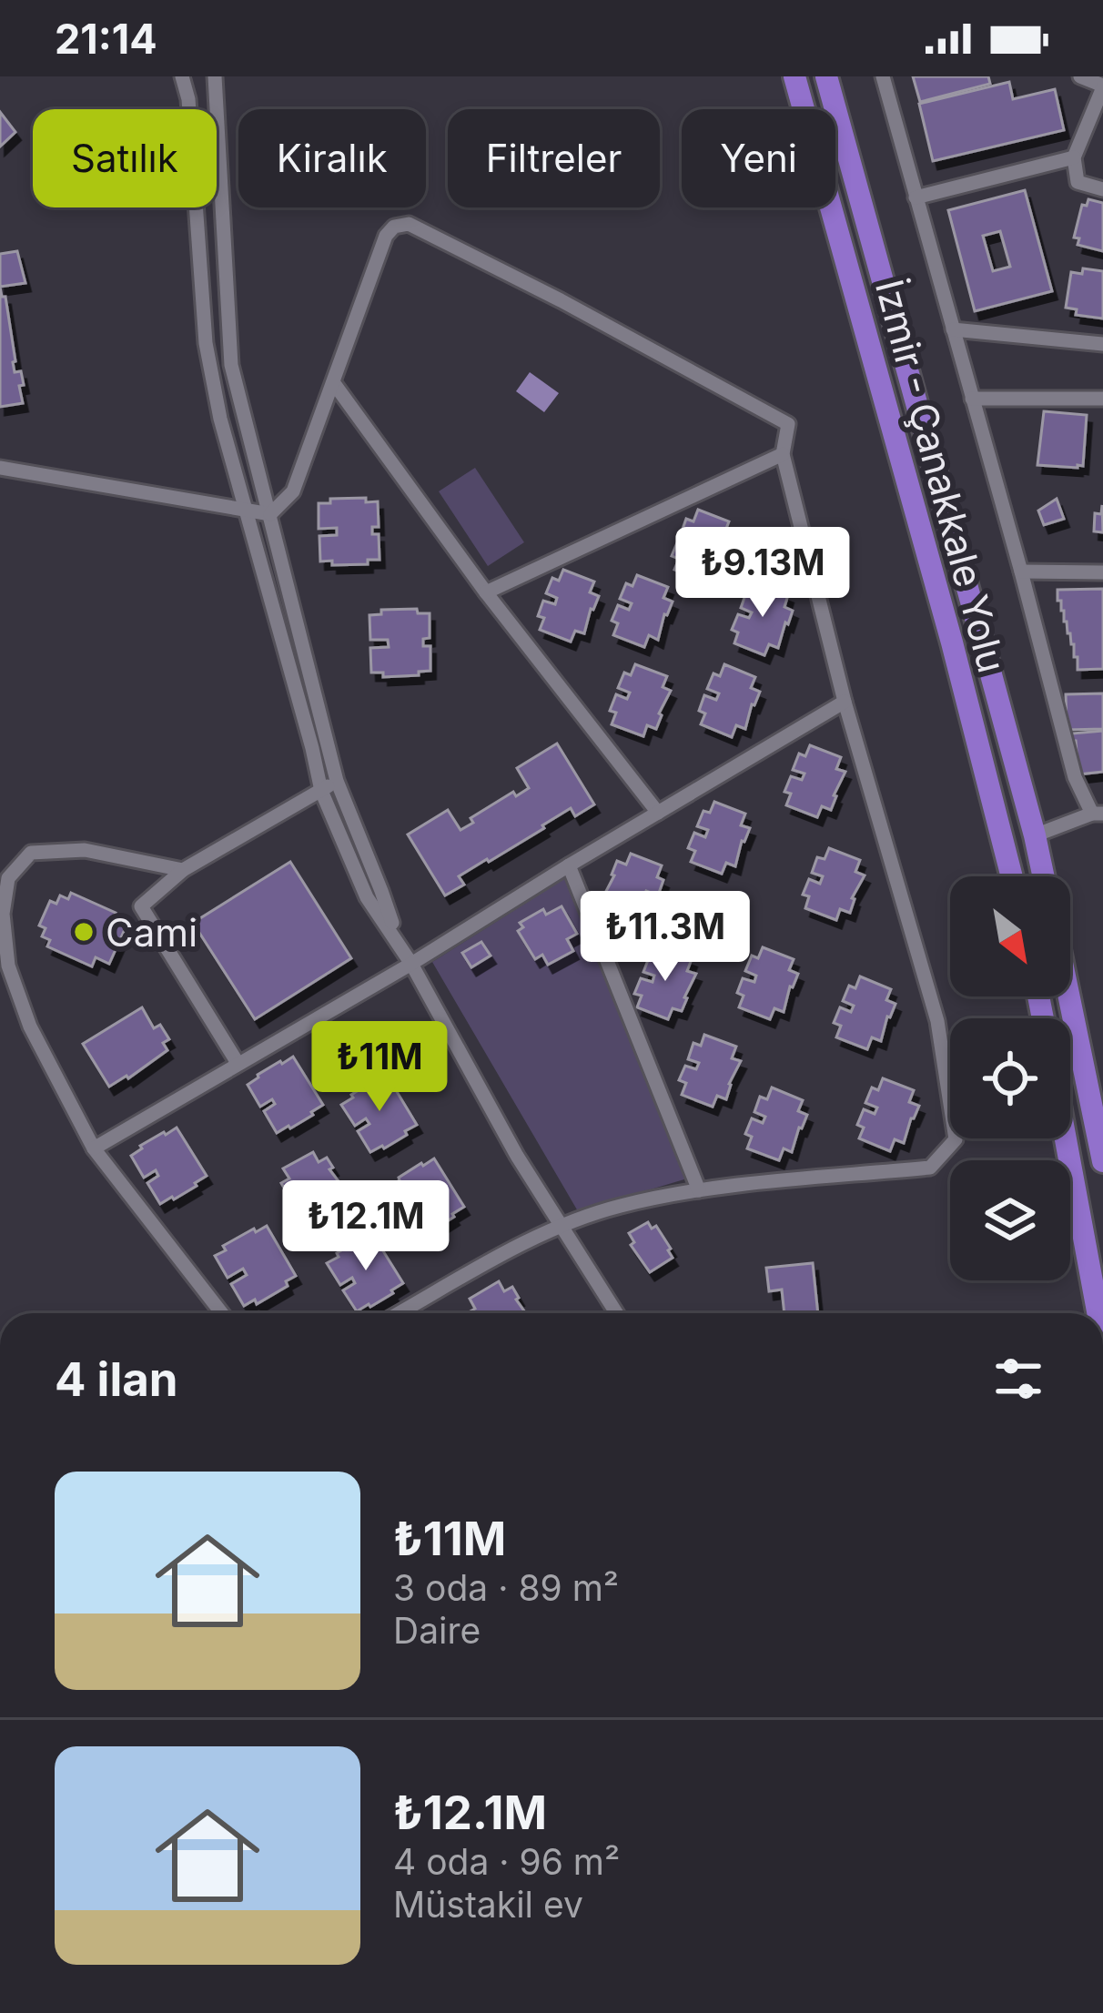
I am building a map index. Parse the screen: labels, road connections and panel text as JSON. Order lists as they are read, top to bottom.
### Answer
{
  "streets": {
    "highway": ["İzmir - Çanakkale Yolu"]
  },
  "places": ["Cami"],
  "north": "bottom right",
  "page": {
    "status": "21:14",
    "chip": [
      "Satılık",
      "Kiralık",
      "Filtreler",
      "Yeni"
    ],
    "price": [
      "₺9.13M",
      "₺11.3M",
      "₺11M",
      "₺12.1M"
    ],
    "heading": "4 ilan",
    "list": [
      {
        "name": "₺11M",
        "note": "3 oda · 89 m² · Daire"
      },
      {
        "name": "₺12.1M",
        "note": "4 oda · 96 m² · Müstakil ev"
      }
    ]
  }
}
